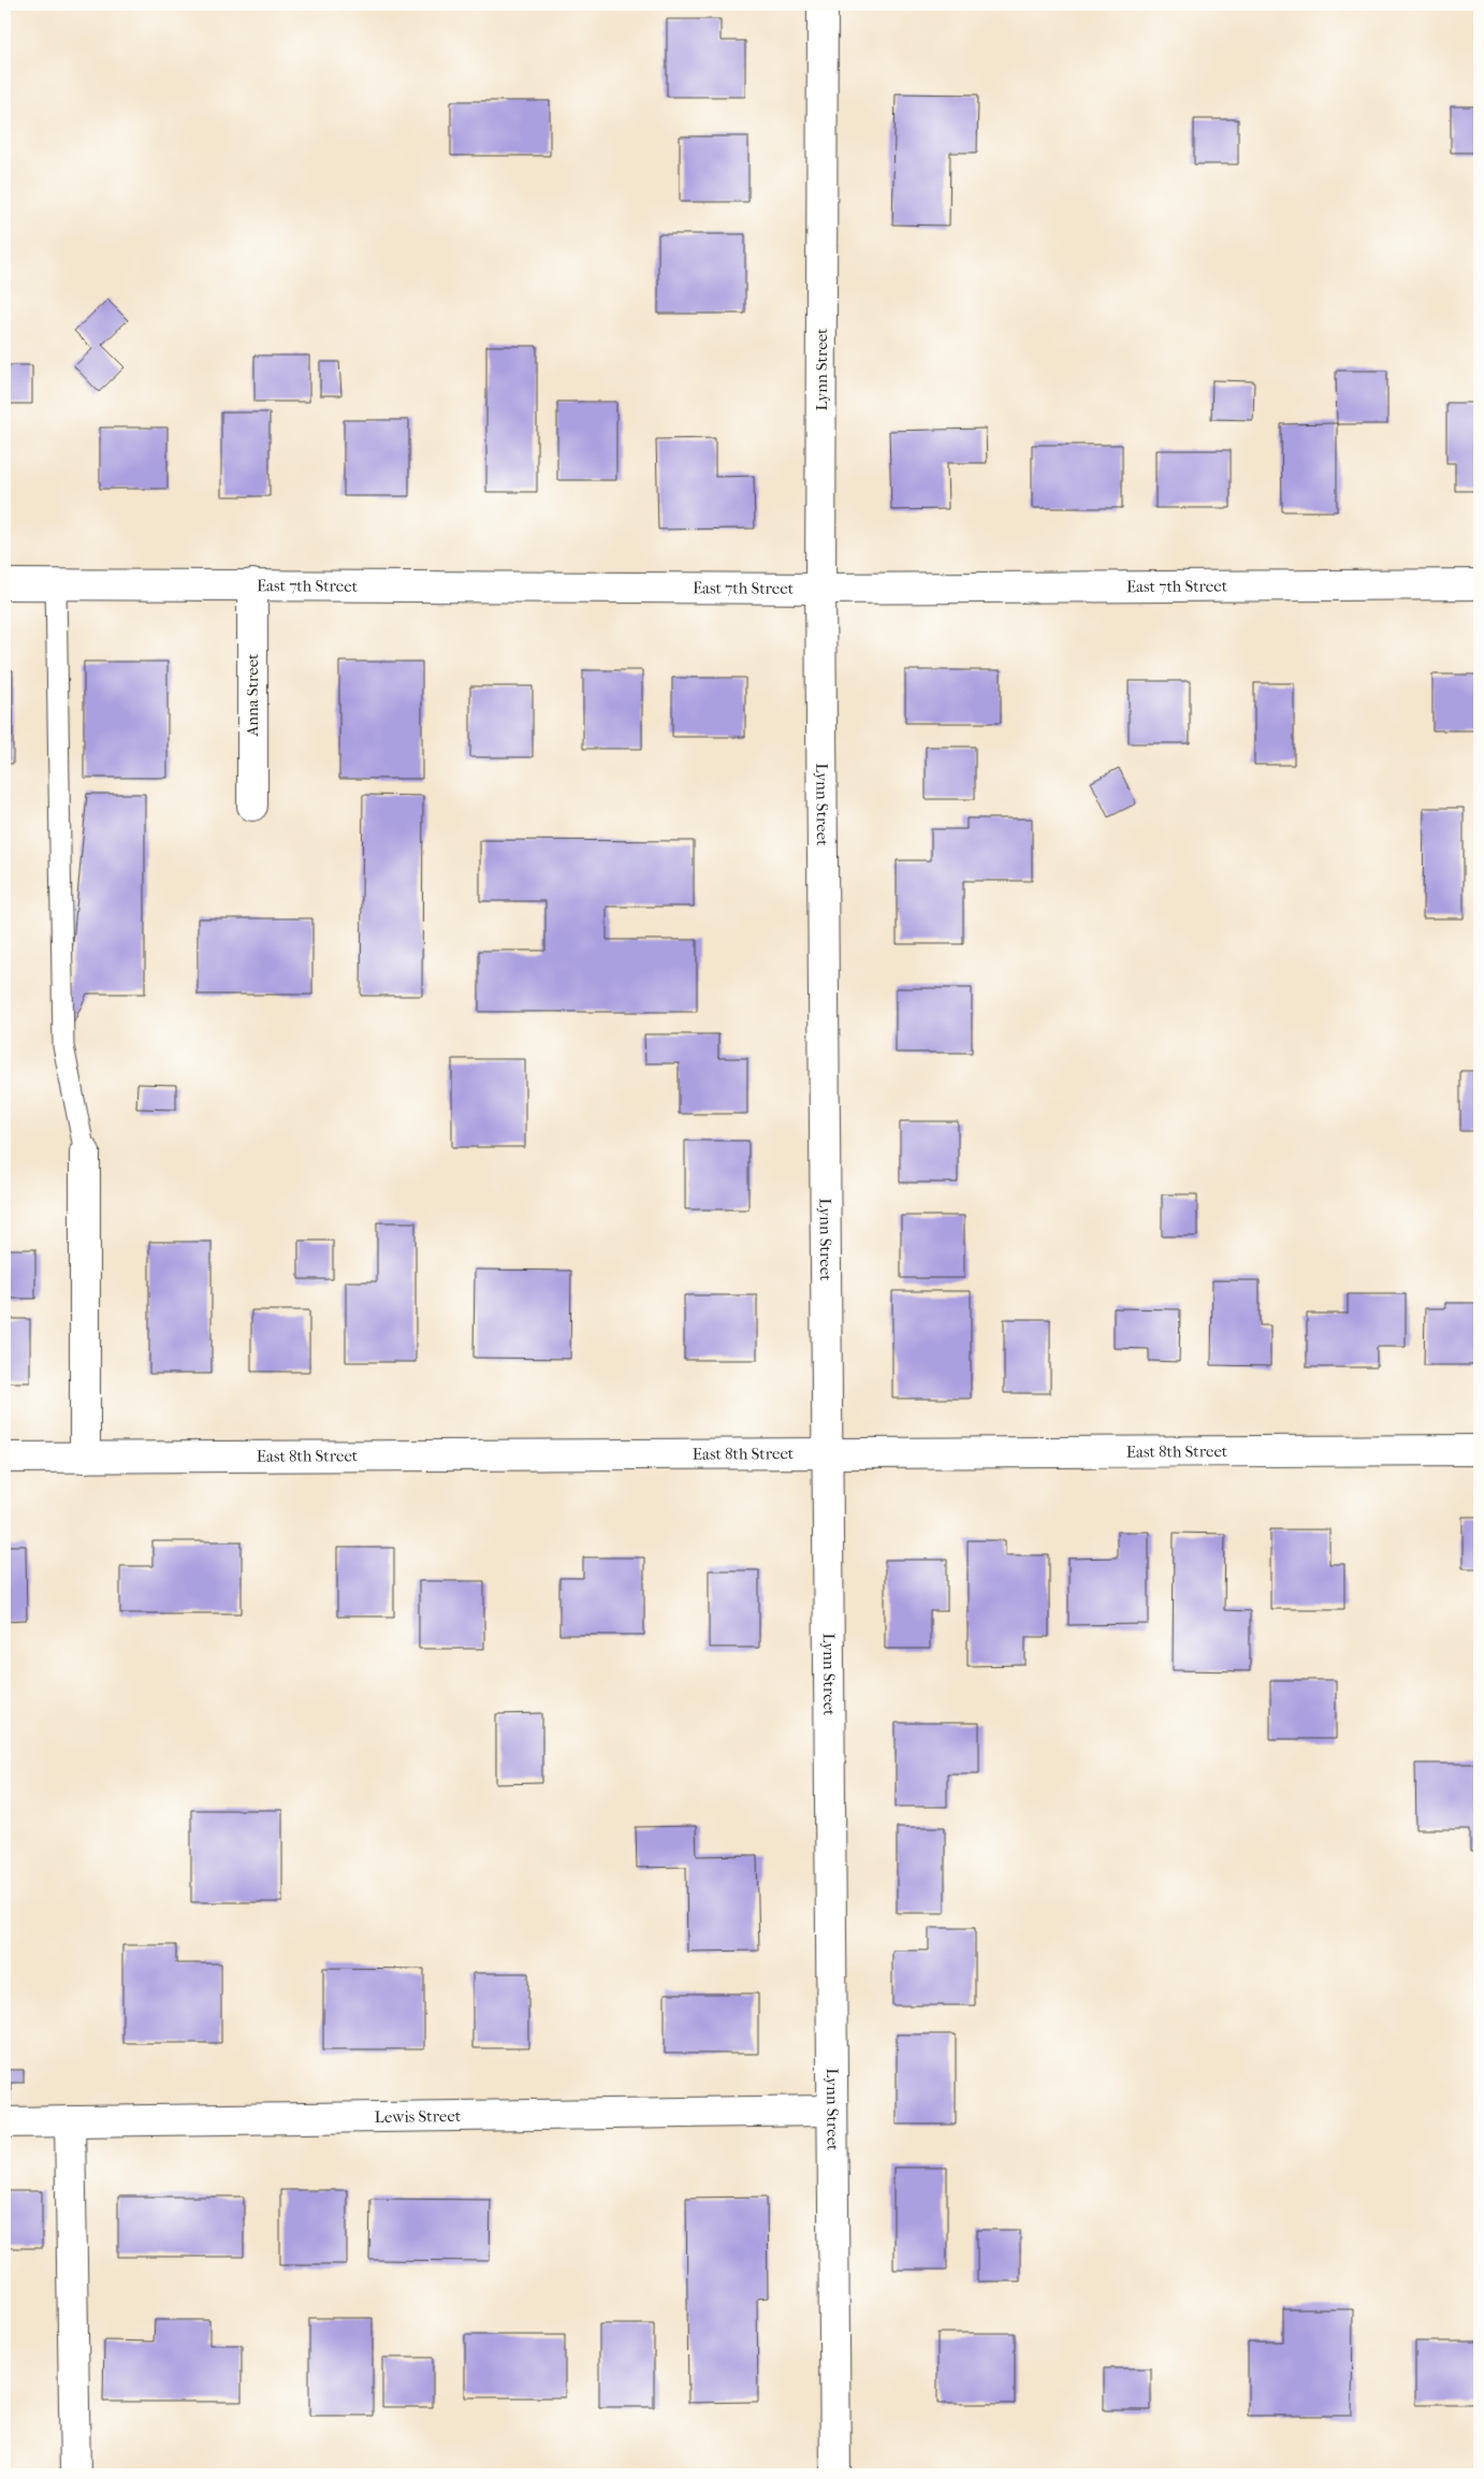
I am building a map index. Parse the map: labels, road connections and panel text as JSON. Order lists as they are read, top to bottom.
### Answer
{
  "streets": {
    "street": [
      "Lynn Street",
      "East 7th Street",
      "Anna Street",
      "East 8th Street",
      "Lewis Street"
    ]
  },
  "crossings": [
    ["Lynn Street", "East 7th Street"],
    ["Lynn Street", "East 8th Street"],
    ["Lynn Street", "Lewis Street"],
    ["East 7th Street", "Anna Street"]
  ]
}
